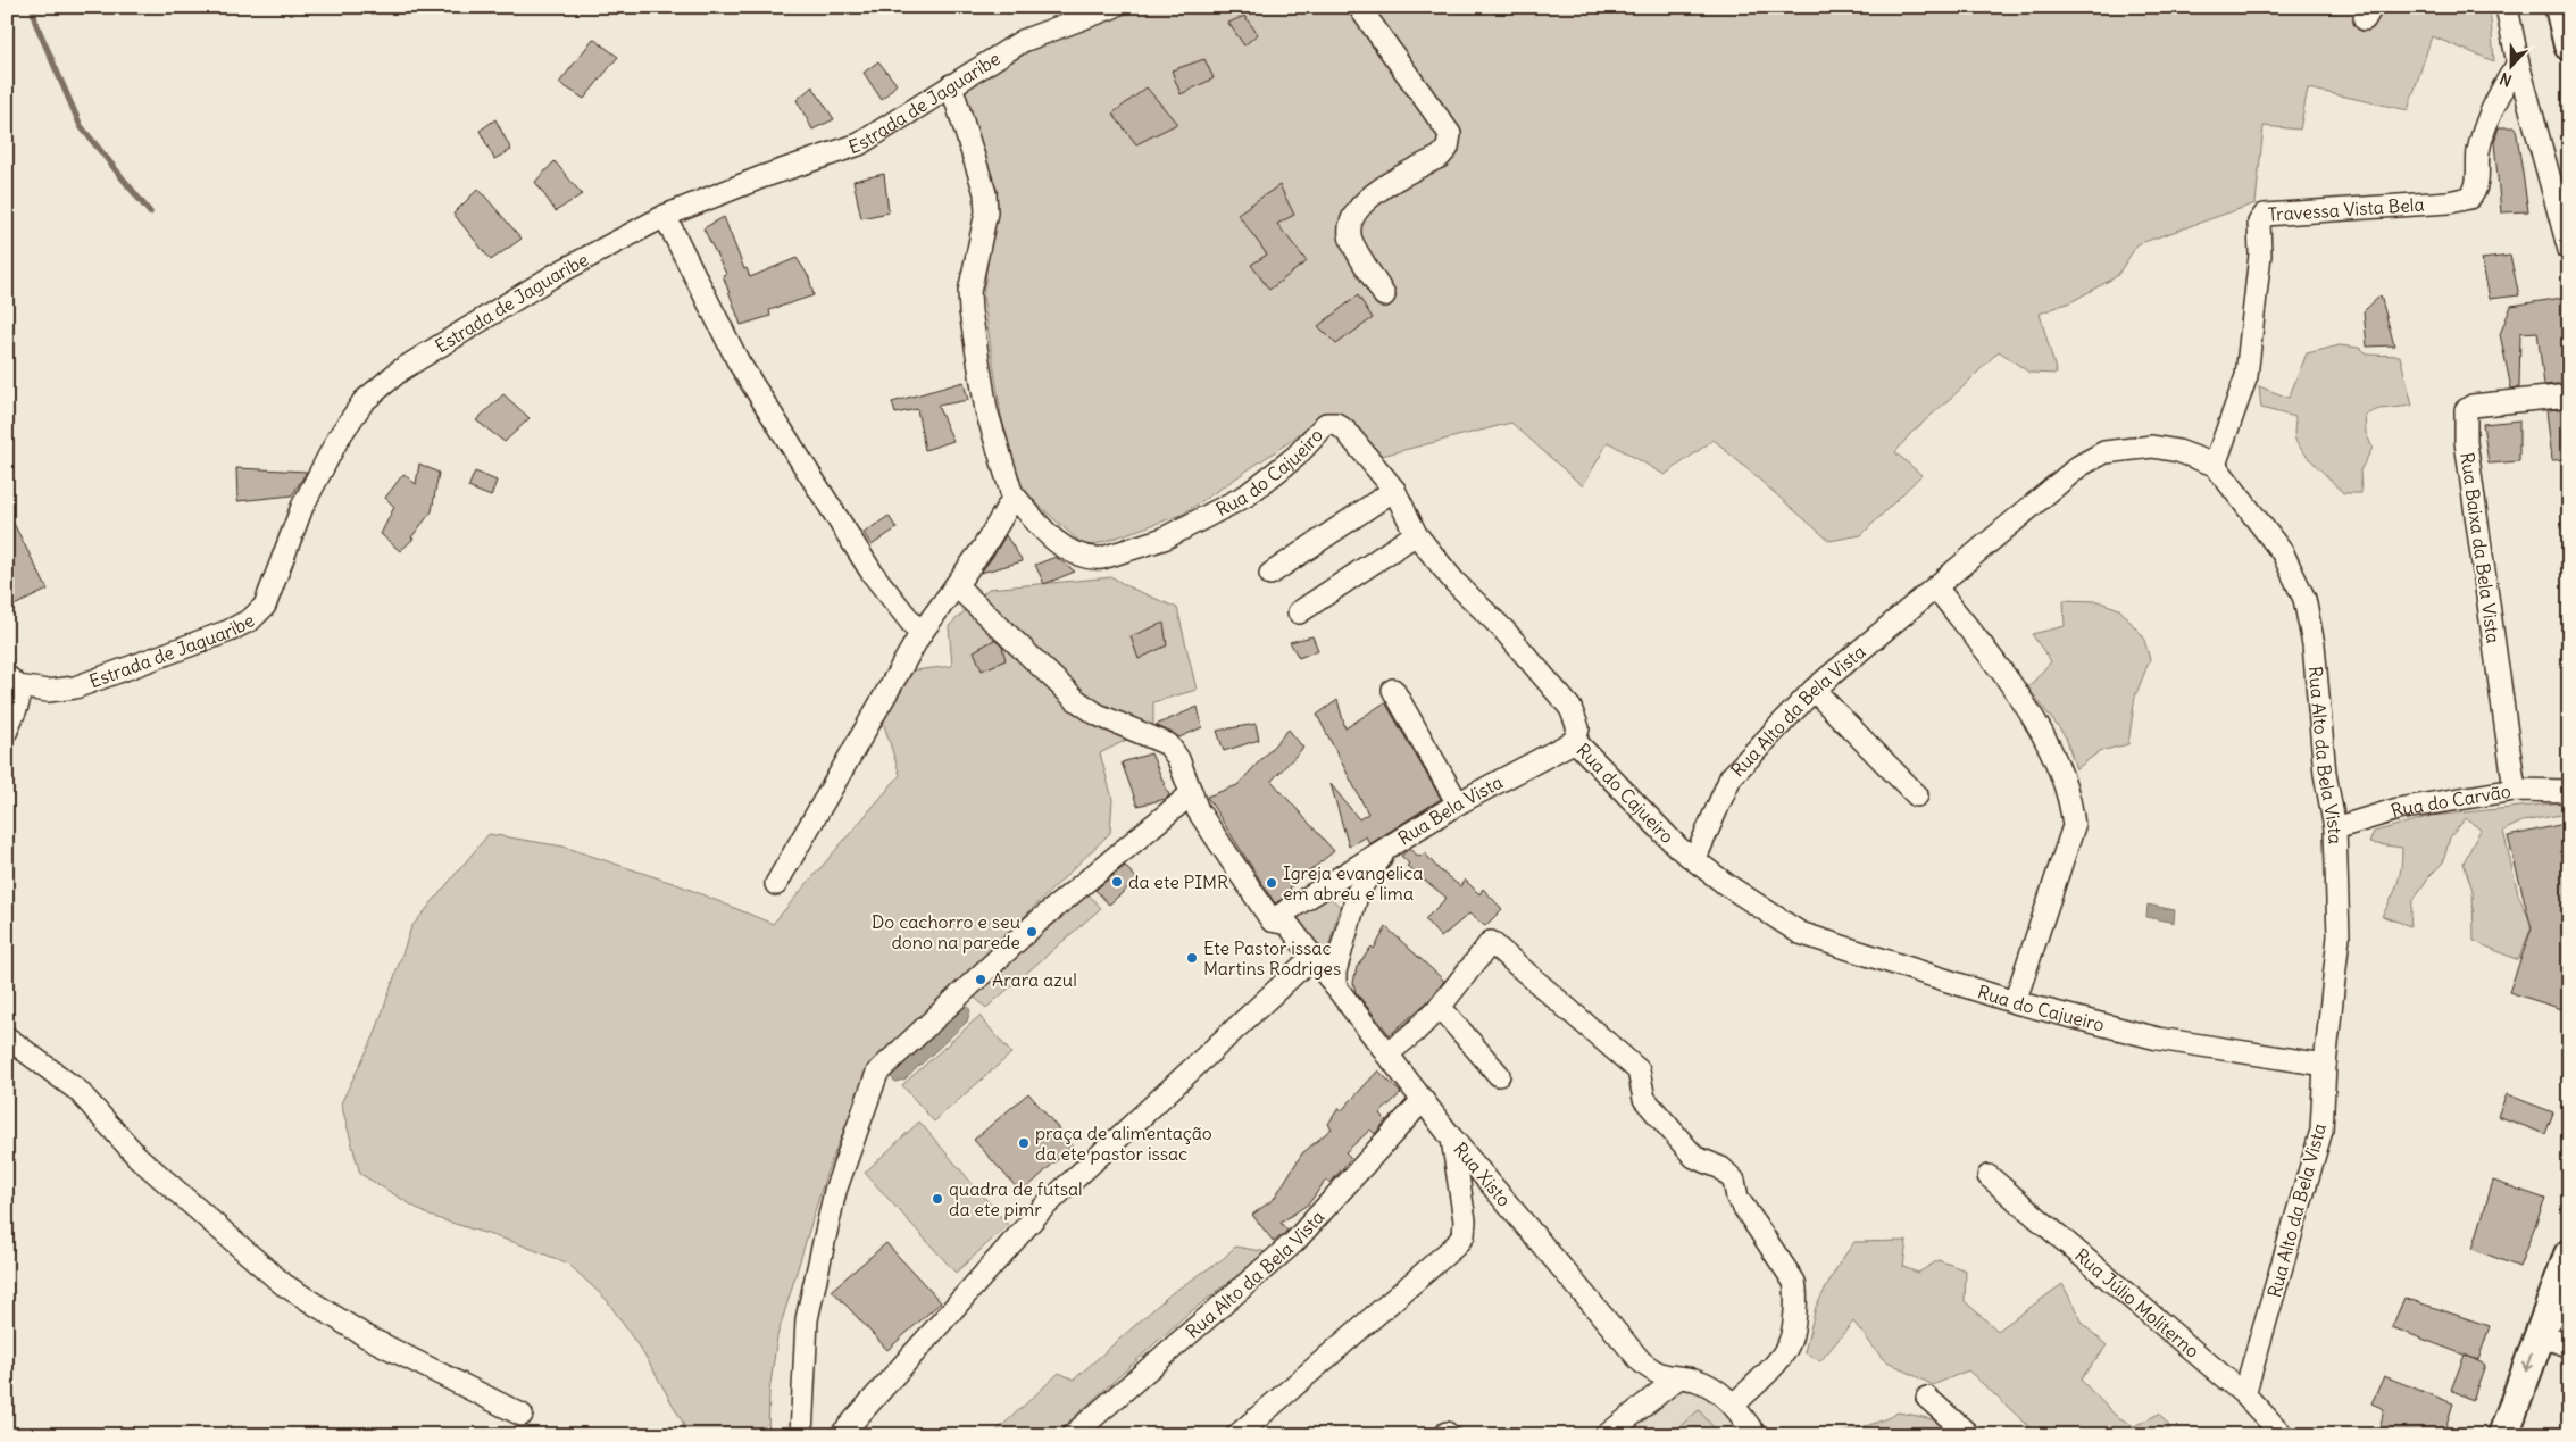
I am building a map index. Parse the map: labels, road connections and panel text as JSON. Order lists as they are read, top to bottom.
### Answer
{
  "streets": {
    "street": [
      "Estrada de Jaguaribe",
      "Travessa Vista Bela",
      "Rua do Cajueiro",
      "Rua Baixa da Bela Vista",
      "Rua Alto da Bela Vista",
      "Rua do Carvão",
      "Rua Bela Vista",
      "Rua Xisto",
      "Rua Júlio Moliterno"
    ]
  },
  "crossings": [
    ["Travessa Vista Bela", "Rua Alto da Bela Vista"],
    ["Rua do Cajueiro", "Rua Alto da Bela Vista"],
    ["Rua do Cajueiro", "Rua Bela Vista"],
    ["Rua Baixa da Bela Vista", "Rua do Carvão"],
    ["Rua Alto da Bela Vista", "Rua do Carvão"],
    ["Rua Alto da Bela Vista", "Rua Júlio Moliterno"]
  ],
  "places": [
    "da ete PIMR",
    "Igreja evangelica em abreu e lima",
    "Do cachorro e seu dono na parede",
    "Ete Pastor issac Martins Rodriges",
    "Arara azul",
    "praça de alimentação da ete pastor issac",
    "quadra de futsal da ete pimr"
  ],
  "north": "bottom"
}
